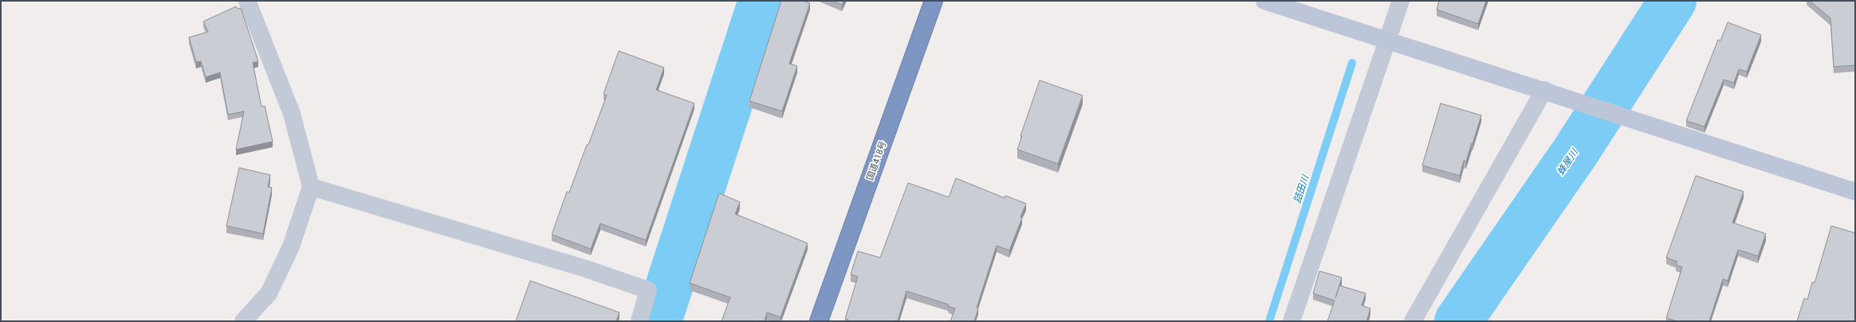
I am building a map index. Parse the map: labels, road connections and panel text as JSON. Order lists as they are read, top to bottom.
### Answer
{
  "streets": {
    "highway": ["国道418号"]
  },
  "water": ["蜂屋川", "詰田川"]
}
